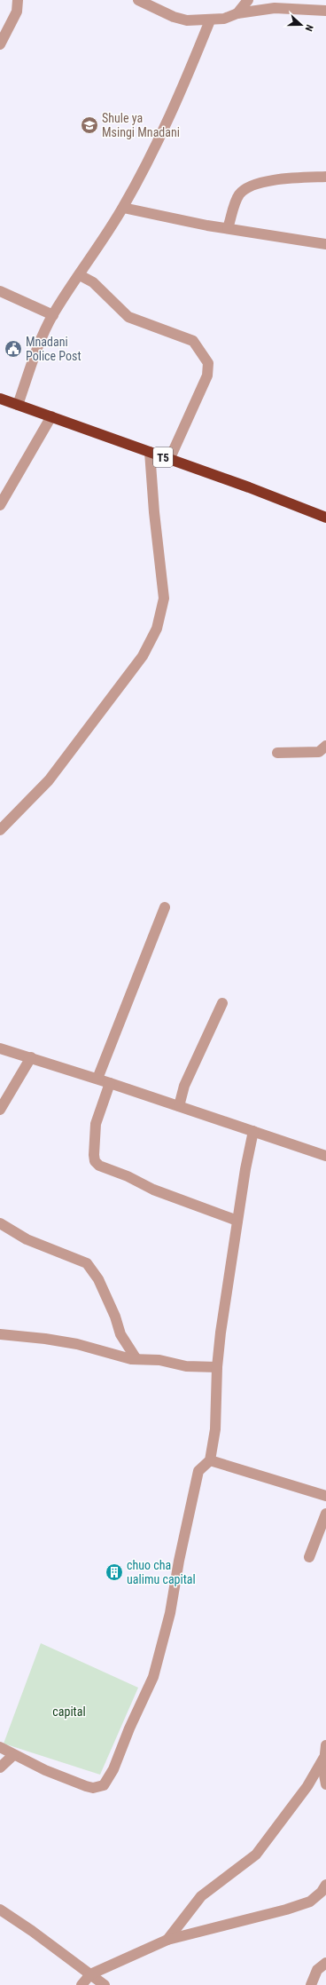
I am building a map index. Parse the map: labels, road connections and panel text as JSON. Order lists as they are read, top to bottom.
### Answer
{
  "streets": {
    "highway": ["T5"]
  },
  "parks": ["capital"],
  "places": {
    "school or university": ["Shule ya Msingi Mnadani"],
    "public building": ["Mnadani Police Post"],
    "building": ["chuo cha ualimu capital"]
  },
  "north": "right"
}
